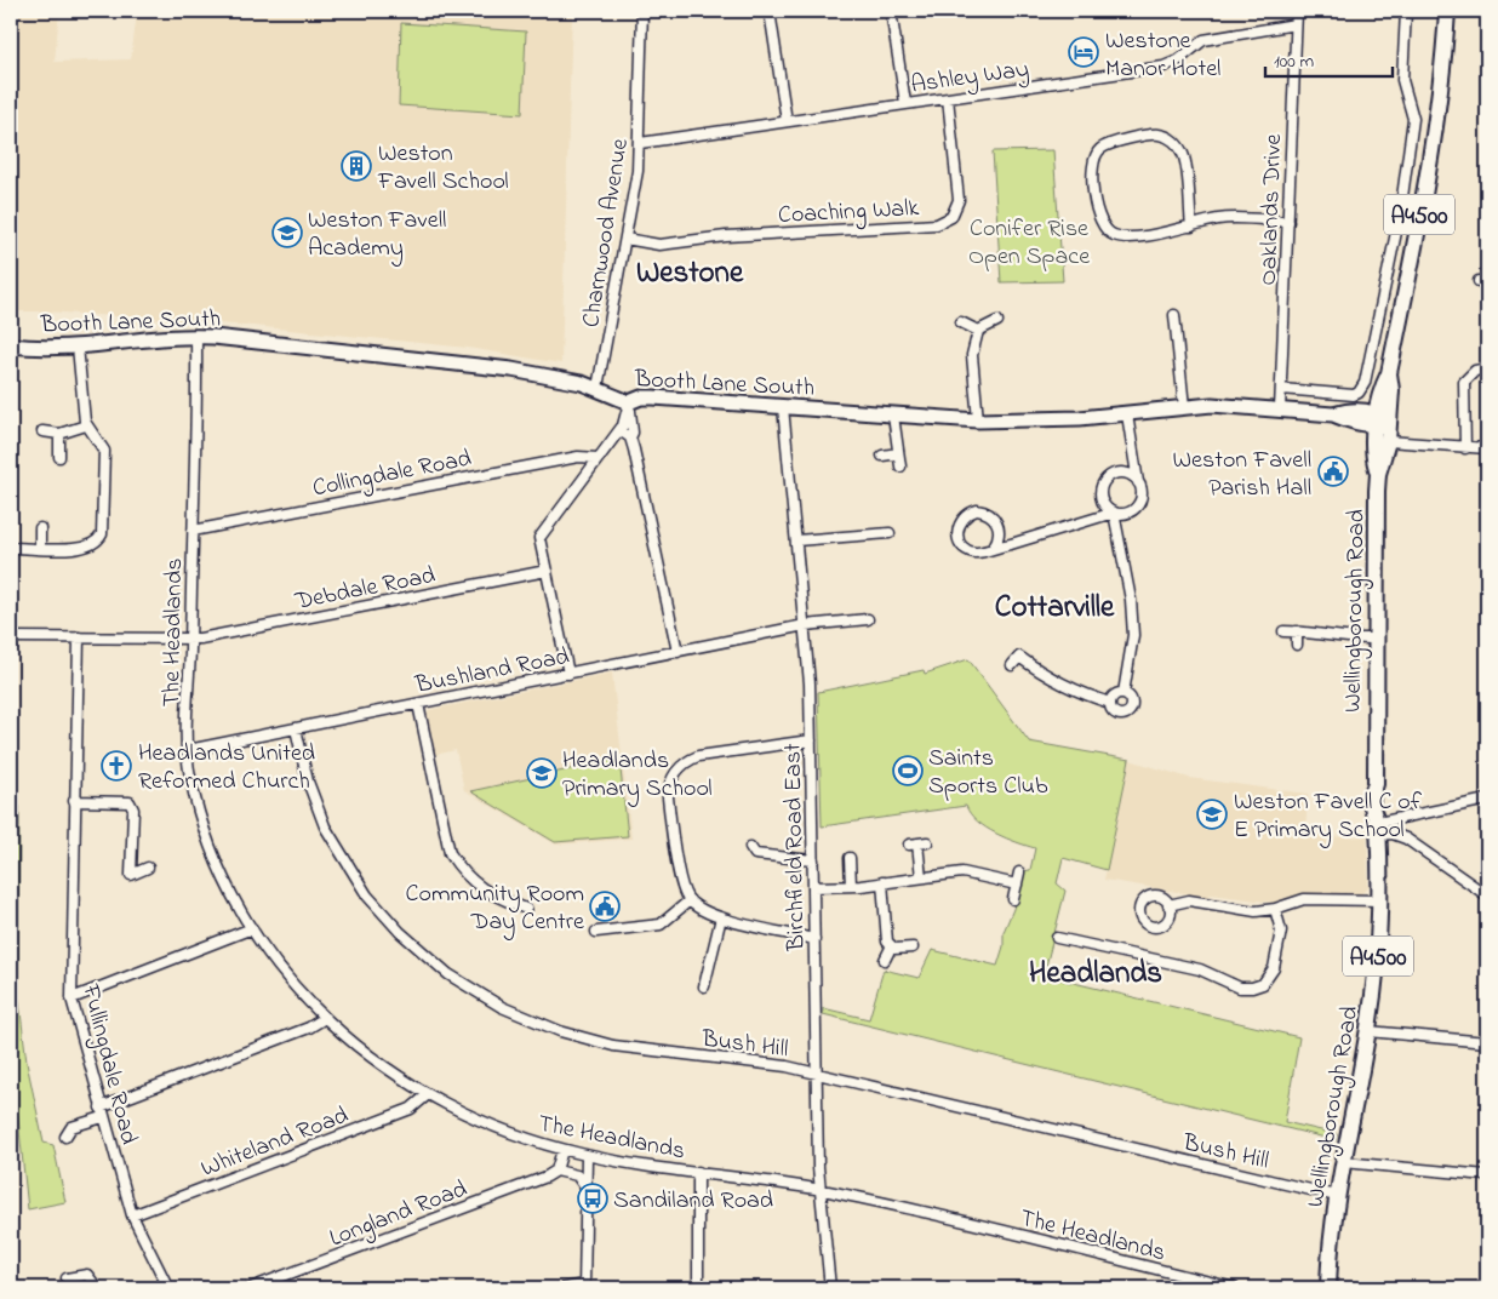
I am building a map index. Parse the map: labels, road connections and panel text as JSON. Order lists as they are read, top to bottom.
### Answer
{
  "streets": {
    "main road": ["A4500", "Wellingborough Road"],
    "street": [
      "Ashley Way",
      "Coaching Walk",
      "Oaklands Drive",
      "Charnwood Avenue",
      "Booth Lane South",
      "Collingdale Road",
      "Debdale Road",
      "The Headlands",
      "Bushland Road",
      "Birchfield Road East",
      "Bush Hill",
      "Fullingdale Road",
      "Whiteland Road",
      "Longland Road"
    ]
  },
  "crossings": [
    ["Ashley Way", "Coaching Walk"],
    ["Ashley Way", "Oaklands Drive"],
    ["Ashley Way", "Charnwood Avenue"],
    ["Coaching Walk", "Charnwood Avenue"],
    ["Oaklands Drive", "Booth Lane South"],
    ["Charnwood Avenue", "Booth Lane South"],
    ["Booth Lane South", "Wellingborough Road"],
    ["Booth Lane South", "The Headlands"],
    ["Booth Lane South", "Birchfield Road East"],
    ["Collingdale Road", "The Headlands"],
    ["Debdale Road", "The Headlands"],
    ["Debdale Road", "Fullingdale Road"],
    ["Wellingborough Road", "Bush Hill"],
    ["The Headlands", "Bushland Road"],
    ["The Headlands", "Birchfield Road East"],
    ["The Headlands", "Whiteland Road"],
    ["Bushland Road", "Birchfield Road East"],
    ["Bushland Road", "Bush Hill"],
    ["Birchfield Road East", "Bush Hill"],
    ["Fullingdale Road", "Whiteland Road"]
  ],
  "districts": ["Westone", "Cottarville", "Headlands"],
  "parks": ["Conifer Rise Open Space"],
  "places": {
    "hotel": ["Westone Manor Hotel"],
    "building": ["Weston Favell School"],
    "school or university": ["Weston Favell Academy", "Headlands Primary School", "Weston Favell C of E Primary School"],
    "public building": ["Weston Favell Parish Hall", "Community Room Day Centre"],
    "church": ["Headlands United Reformed Church"],
    "sports": ["Saints Sports Club"],
    "bus stop": ["Sandiland Road"]
  },
  "scale_bar": "100 m"
}
